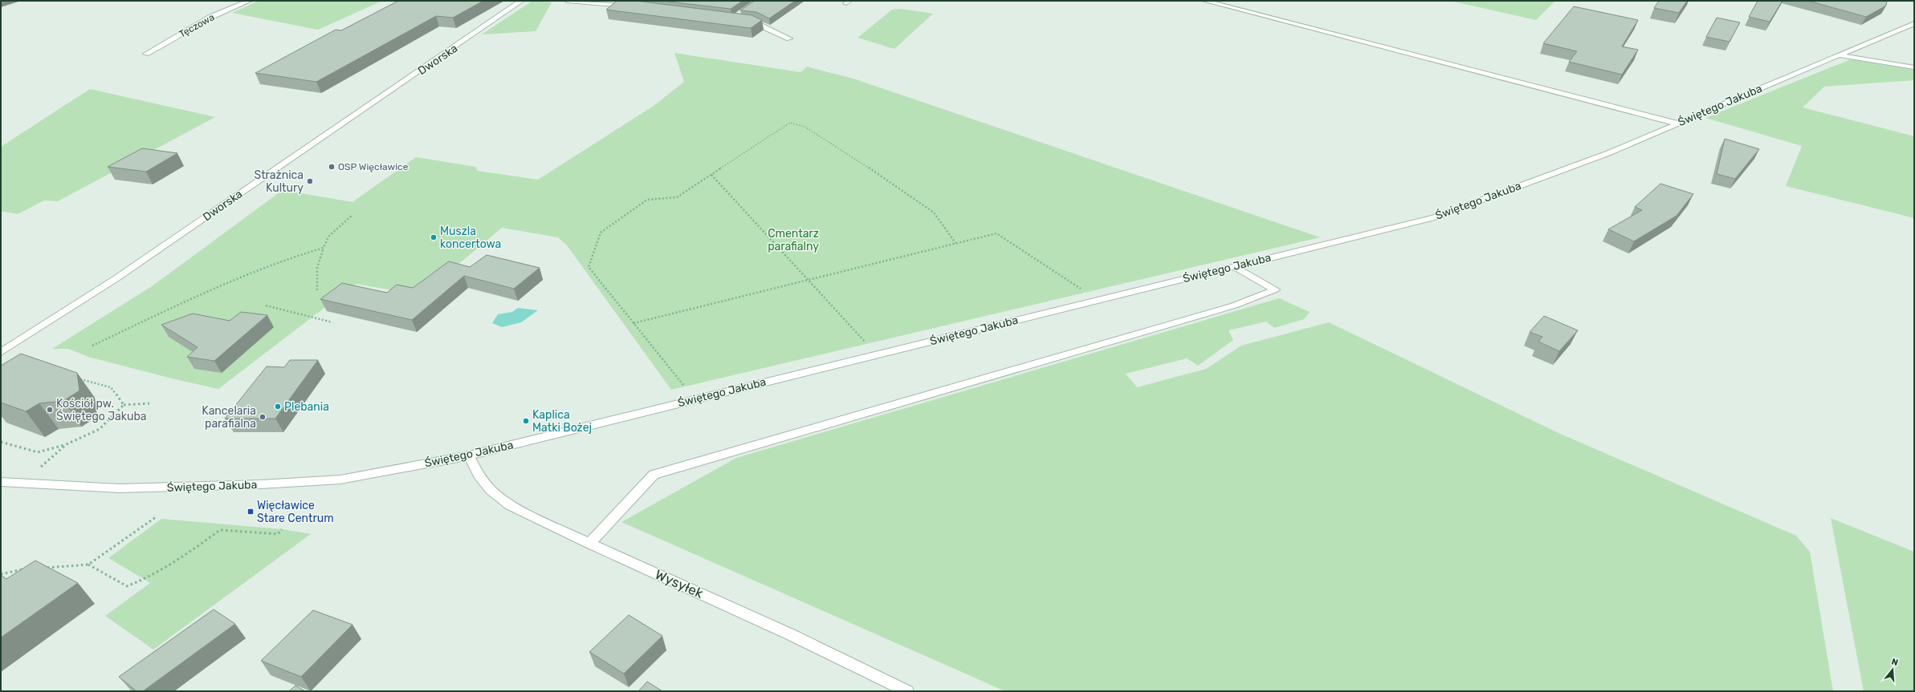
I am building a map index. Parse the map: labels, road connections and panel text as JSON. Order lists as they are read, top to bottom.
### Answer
{
  "streets": {
    "street": [
      "Tęczowa",
      "Dworska",
      "Świętego Jakuba",
      "Wysyłek"
    ]
  },
  "crossings": [
    ["Świętego Jakuba", "Wysyłek"]
  ],
  "parks": ["Cmentarz parafialny"],
  "places": {
    "other": [
      "OSP Więcławice",
      "Strażnica Kultury",
      "Muszla koncertowa",
      "Plebania",
      "Kościół pw. Świętego Jakuba",
      "Kancelaria parafialna",
      "Kaplica Matki Bożej"
    ],
    "transit": ["Więcławice Stare Centrum"]
  },
  "north": "top"
}
